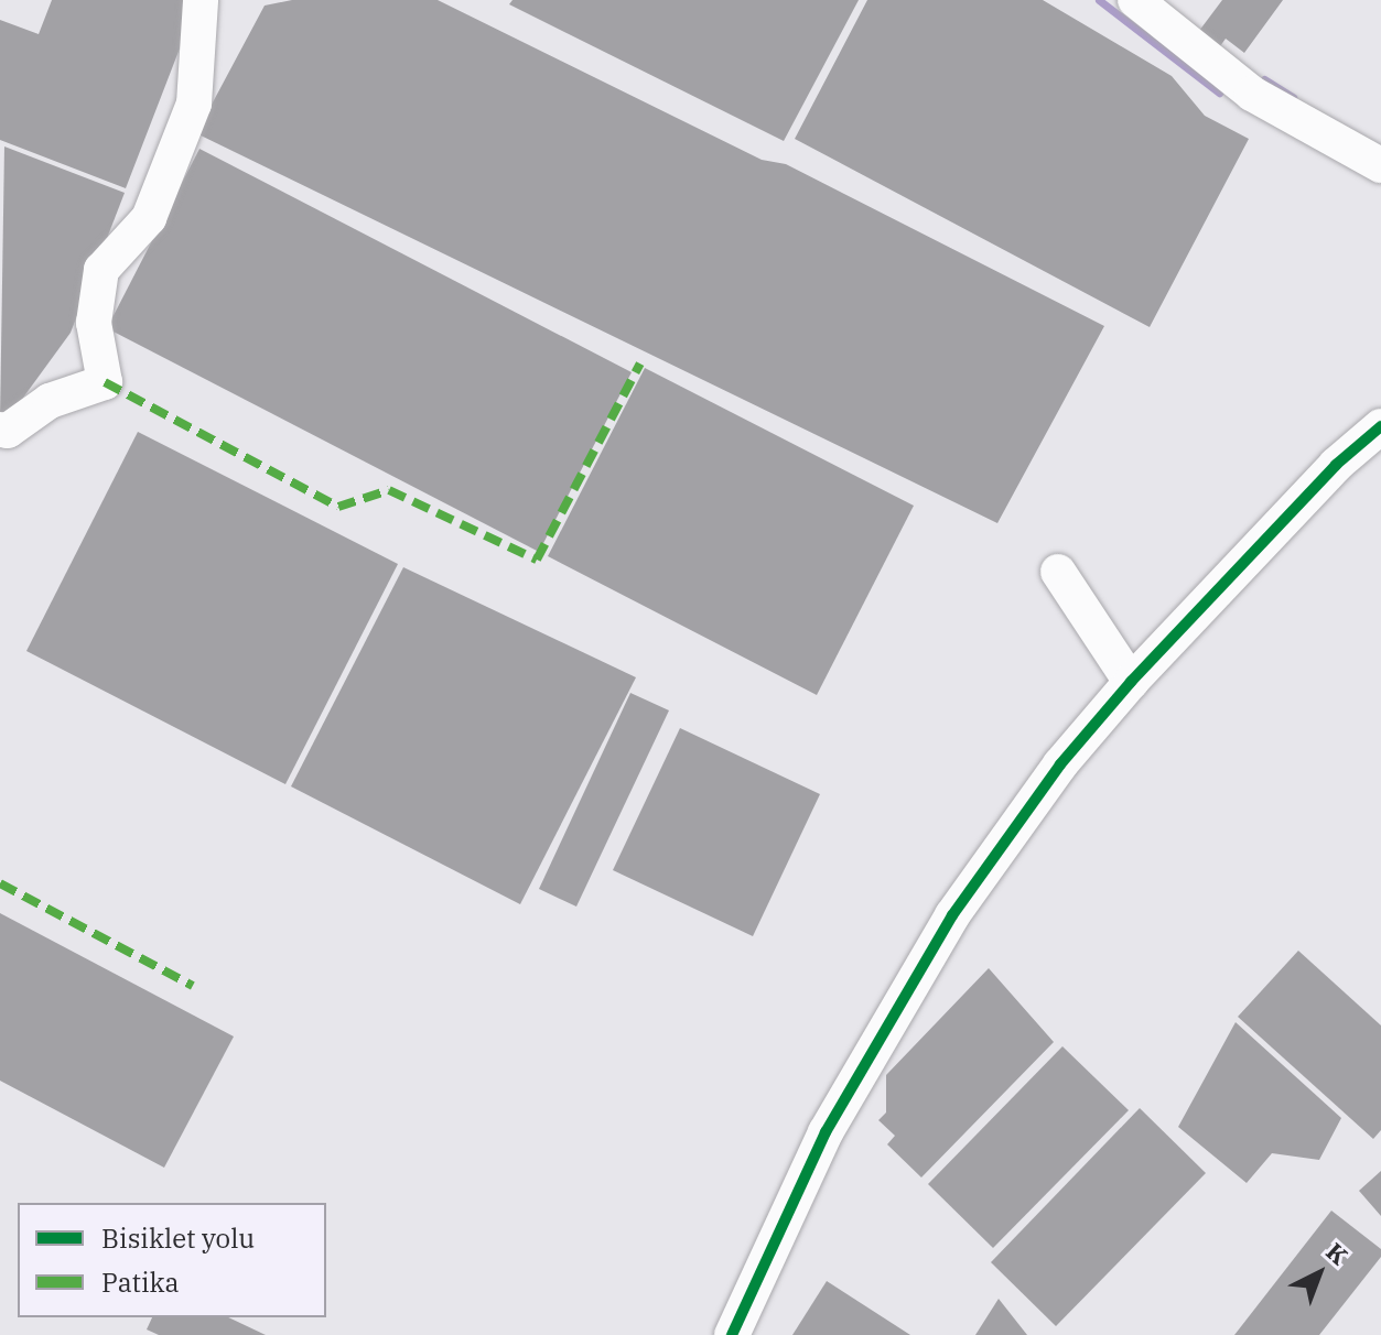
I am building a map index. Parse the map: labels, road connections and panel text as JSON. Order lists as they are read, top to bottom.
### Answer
{
  "legend": ["Bisiklet yolu", "Patika"],
  "north": "top right"
}
